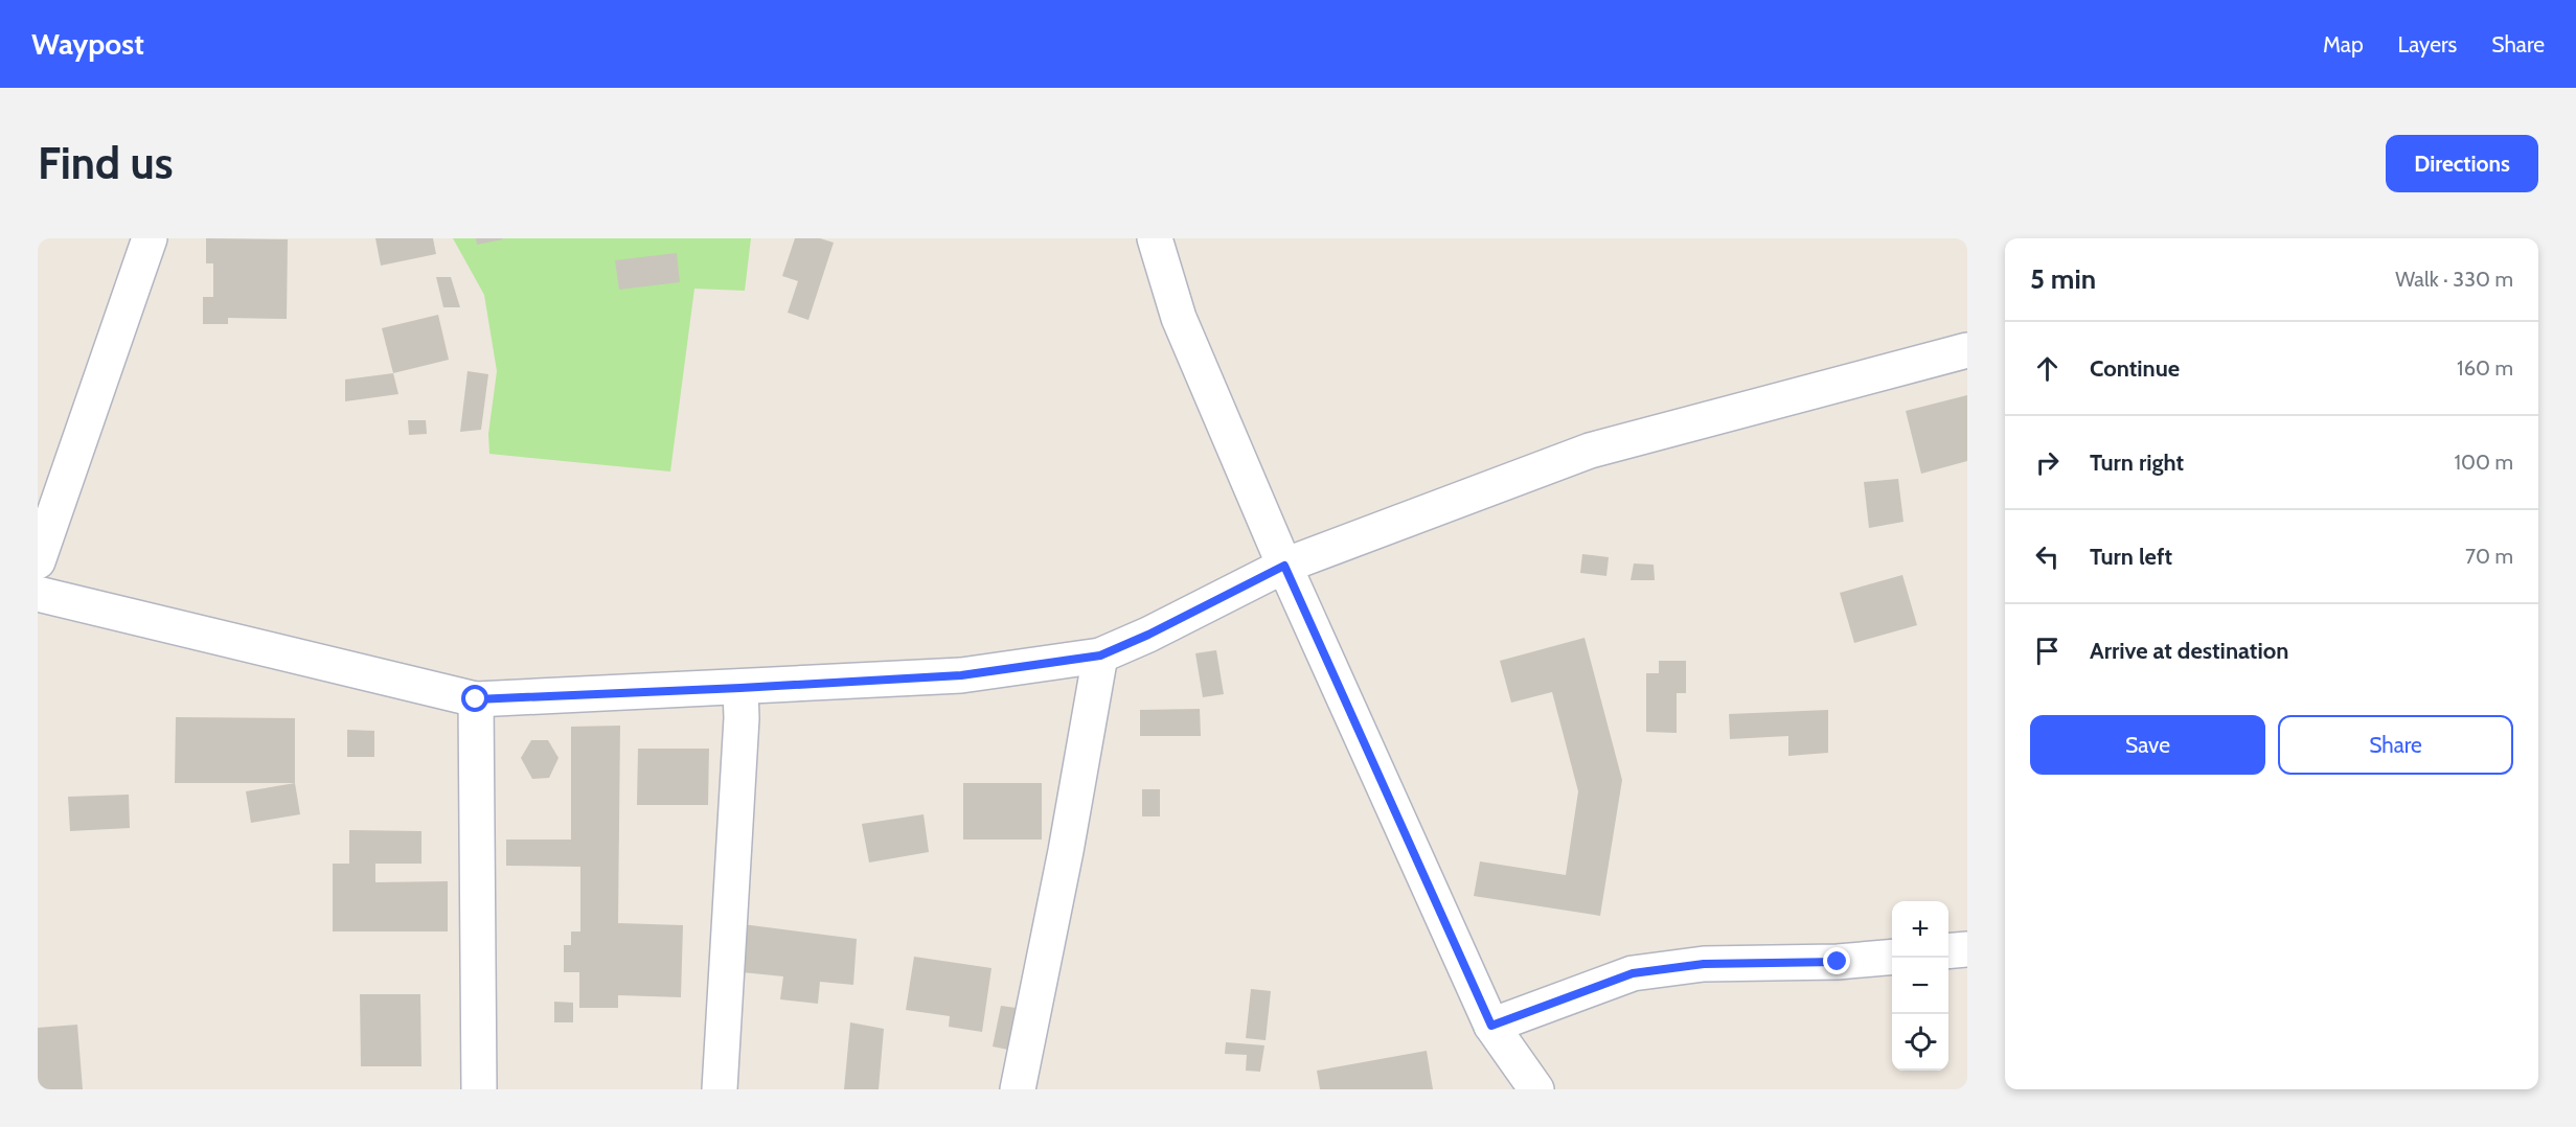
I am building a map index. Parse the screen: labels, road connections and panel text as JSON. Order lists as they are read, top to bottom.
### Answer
{
  "page": {
    "header": "Waypost",
    "nav": ["Map", "Layers", "Share"],
    "buttons": [
      "Directions",
      ["Save", "Share"]
    ],
    "title": "Find us",
    "heading": ["5 min", "Walk · 330 m"],
    "list": [
      ["Continue", "160 m"],
      ["Turn right", "100 m"],
      ["Turn left", "70 m"],
      "Arrive at destination"
    ],
    "map_buttons": ["+", "−"]
  }
}
